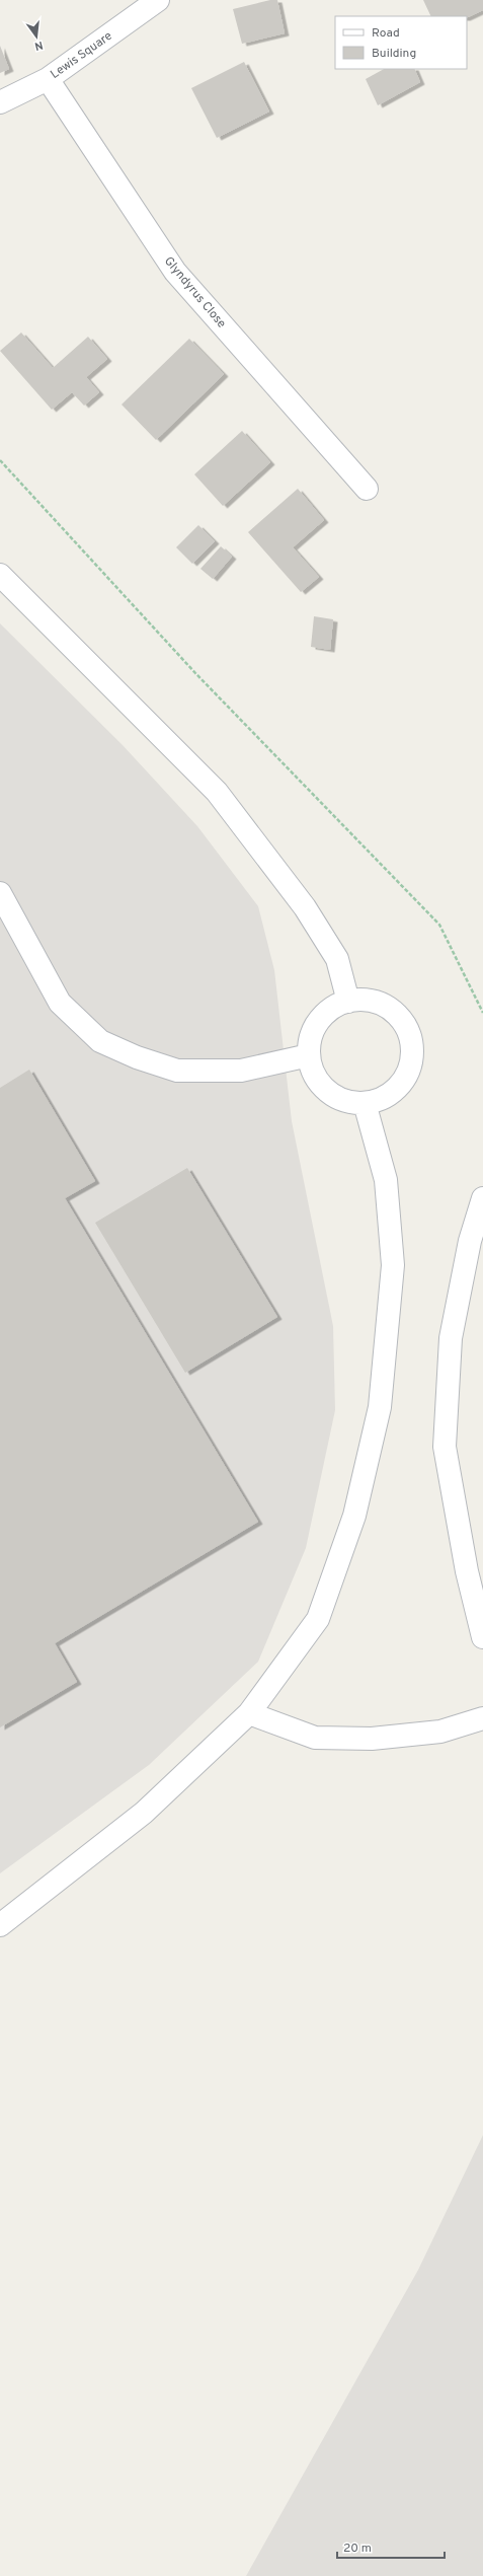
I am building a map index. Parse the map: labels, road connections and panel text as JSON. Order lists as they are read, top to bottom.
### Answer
{
  "streets": {
    "street": ["Lewis Square", "Glyndyrus Close"]
  },
  "crossings": [
    ["Lewis Square", "Glyndyrus Close"]
  ],
  "legend": ["Road", "Building"],
  "scale_bar": "20 m",
  "north": "bottom"
}
